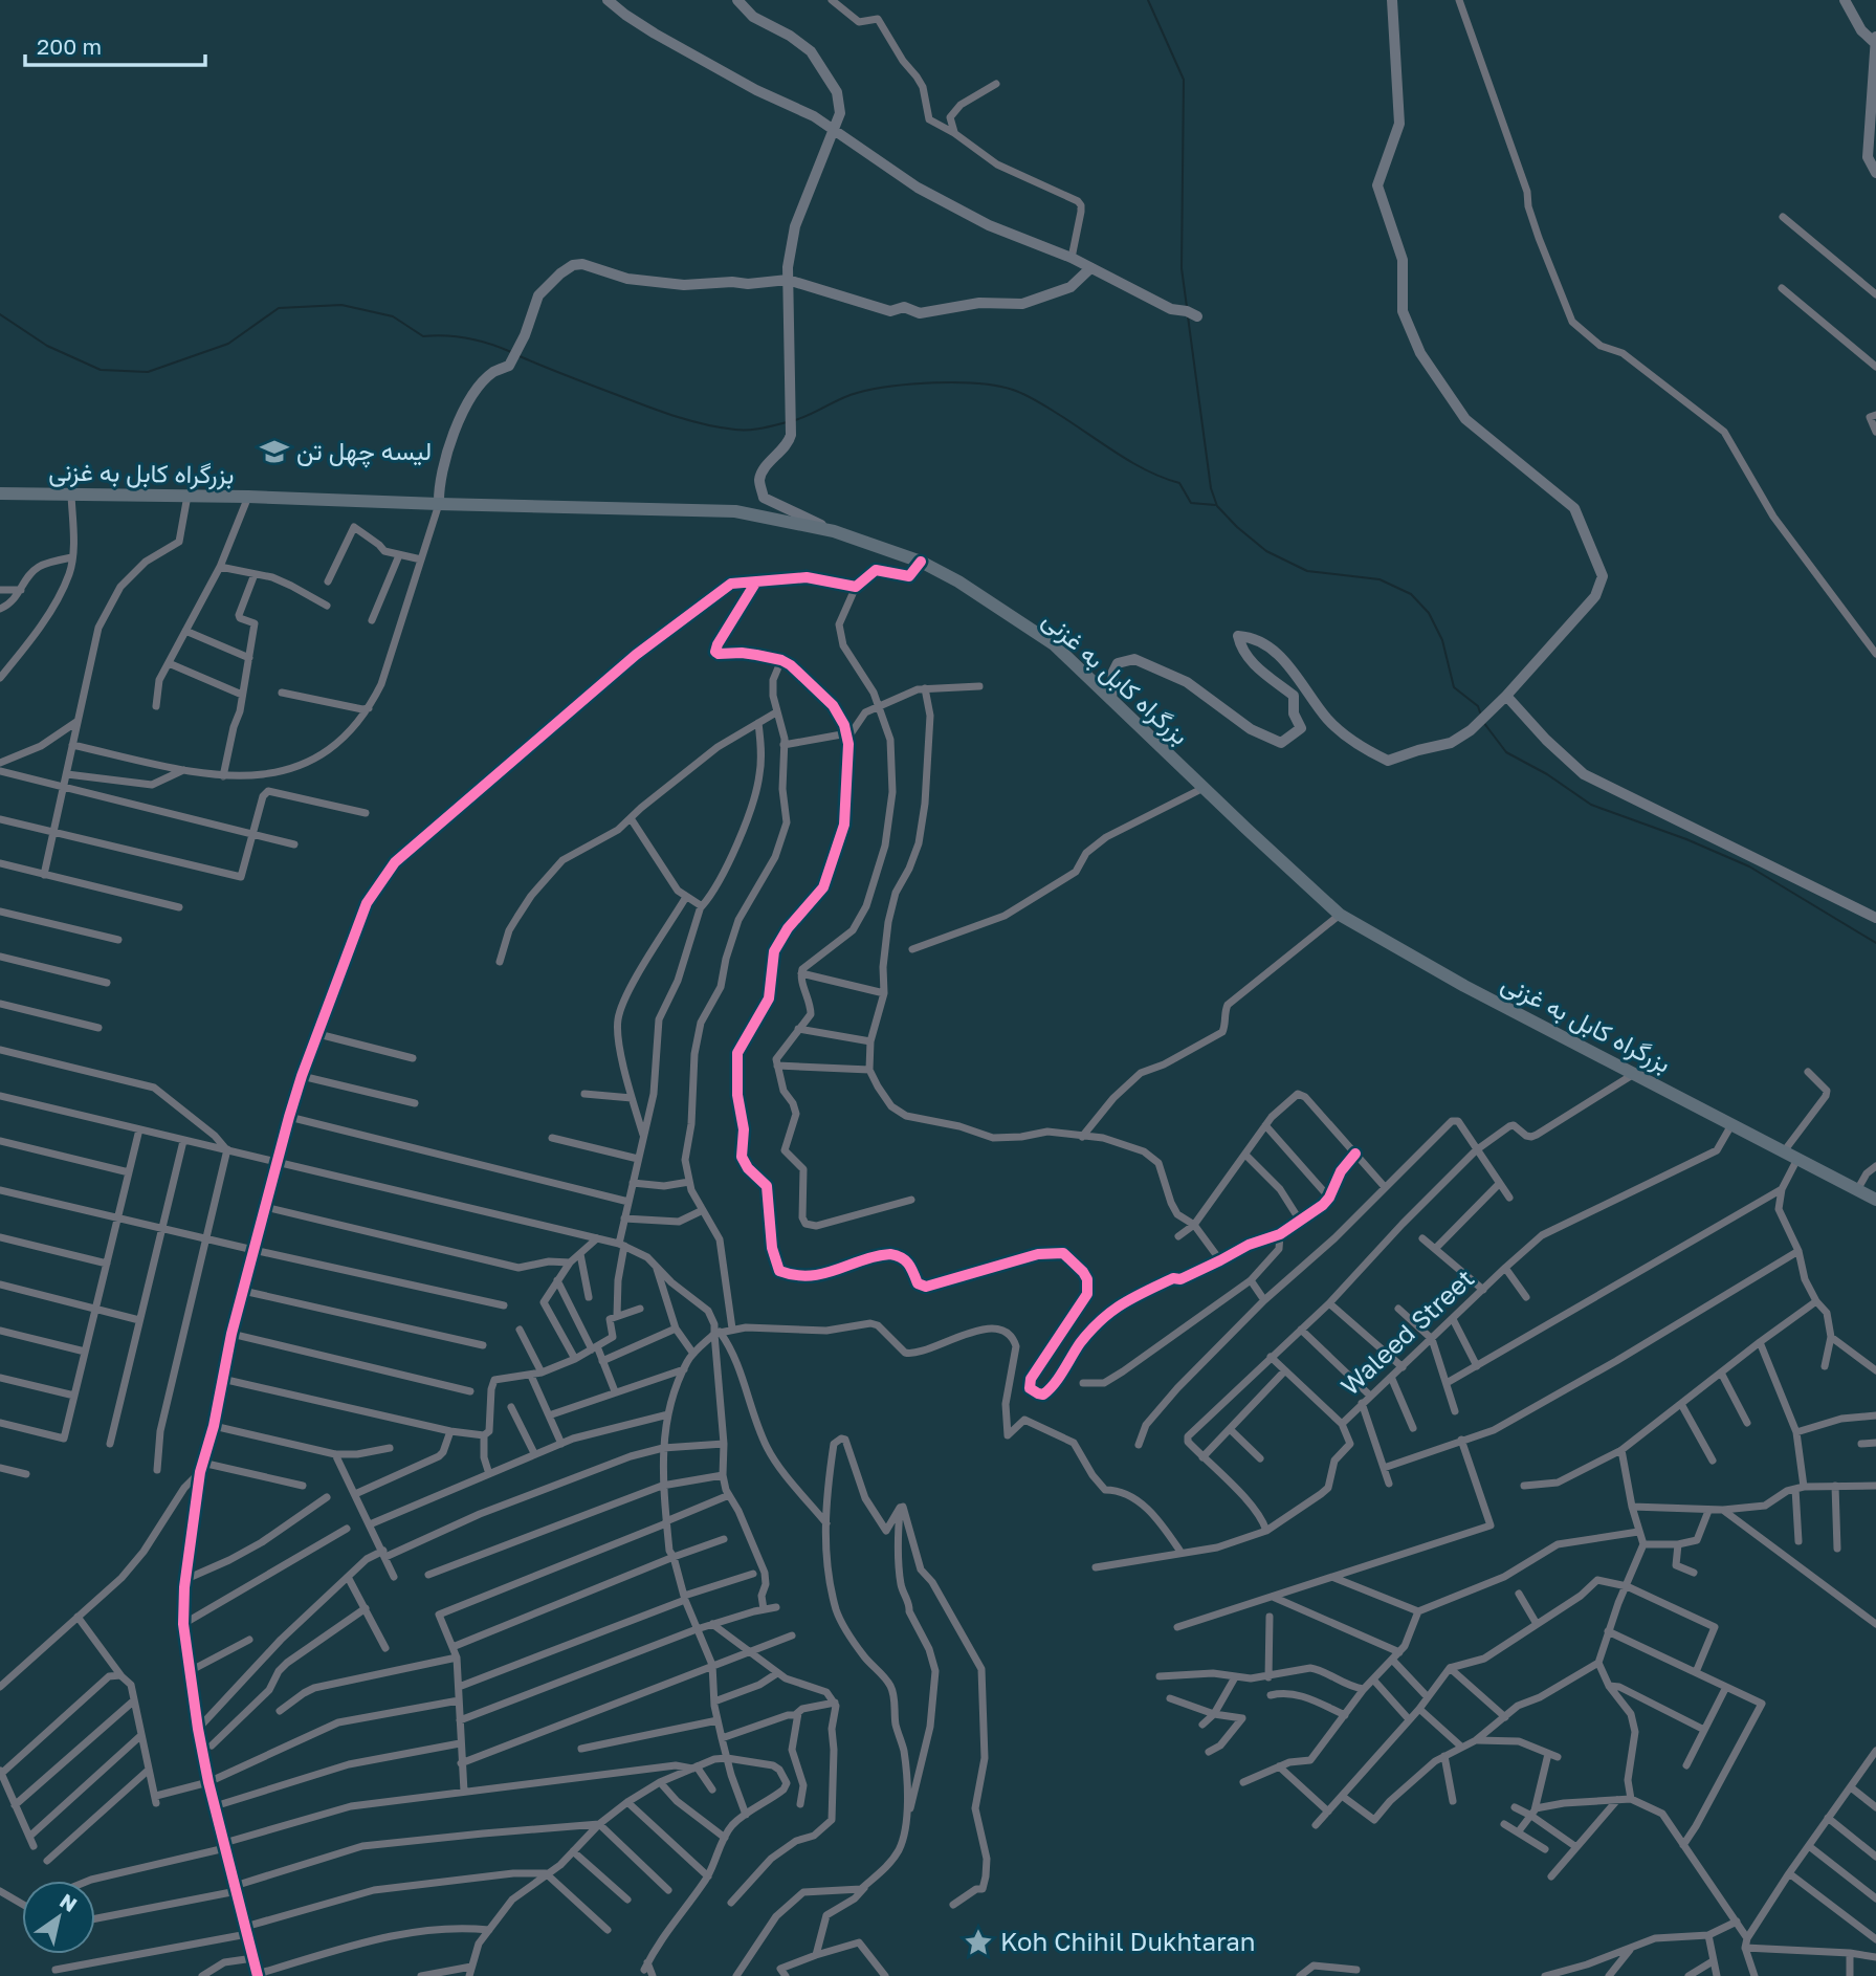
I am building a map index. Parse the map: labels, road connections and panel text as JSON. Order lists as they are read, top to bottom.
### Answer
{
  "streets": {
    "highway": ["بزرگراه کابل به غزنی"],
    "street": ["Waleed Street"]
  },
  "crossings": [
    ["بزرگراه کابل به غزنی", "Waleed Street"]
  ],
  "places": {
    "school or university": ["لیسه چهل تن"],
    "place": ["Koh Chihil Dukhtaran"]
  },
  "scale_bar": "200 m",
  "north": "top right"
}
